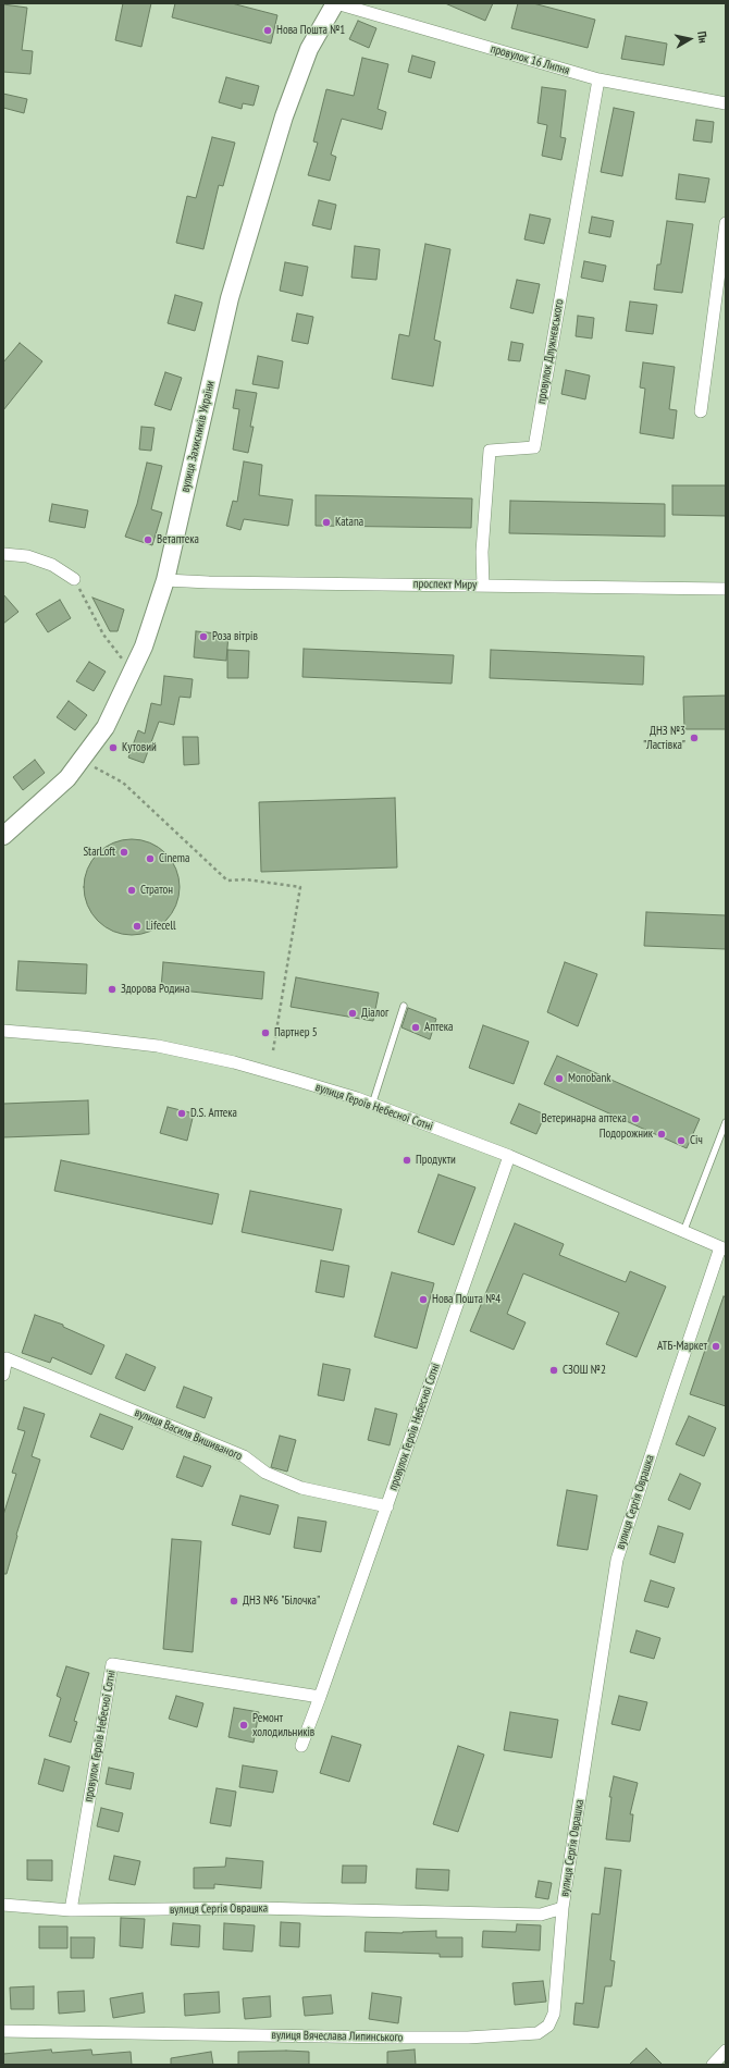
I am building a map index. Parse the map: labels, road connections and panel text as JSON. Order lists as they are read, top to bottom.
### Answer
{
  "streets": {
    "main road": ["вулиця Захисників України"],
    "street": [
      "провулок 16 Липня",
      "провулок Длужнєвського",
      "проспект Миру",
      "вулиця Героїв Небесної Сотні",
      "провулок Героїв Небесної Сотні",
      "вулиця Василя Вишиваного",
      "вулиця Сергія Оврашка",
      "вулиця Вячеслава Липинського"
    ]
  },
  "crossings": [
    ["провулок 16 Липня", "провулок Длужнєвського"],
    ["провулок 16 Липня", "вулиця Захисників України"],
    ["провулок Длужнєвського", "проспект Миру"],
    ["вулиця Захисників України", "проспект Миру"],
    ["вулиця Героїв Небесної Сотні", "провулок Героїв Небесної Сотні"],
    ["вулиця Героїв Небесної Сотні", "вулиця Сергія Оврашка"],
    ["провулок Героїв Небесної Сотні", "вулиця Василя Вишиваного"],
    ["провулок Героїв Небесної Сотні", "вулиця Сергія Оврашка"],
    ["вулиця Сергія Оврашка", "вулиця Вячеслава Липинського"]
  ],
  "places": [
    "Нова Пошта №1",
    "Katana",
    "Ветаптека",
    "Роза вітрів",
    "ДНЗ №3 \"Ластівка\"",
    "Кутовий",
    "StarLoft",
    "Cinema",
    "Стратон",
    "Lifecell",
    "Здорова Родина",
    "Діалог",
    "Аптека",
    "Партнер 5",
    "Monobank",
    "D.S. Аптека",
    "Ветеринарна аптека",
    "Подорожник",
    "Січ",
    "Продукти",
    "Нова Пошта №4",
    "АТБ-Маркет",
    "СЗОШ №2",
    "ДНЗ №6 \"Білочка\"",
    "Ремонт холодильників"
  ],
  "north": "right"
}
